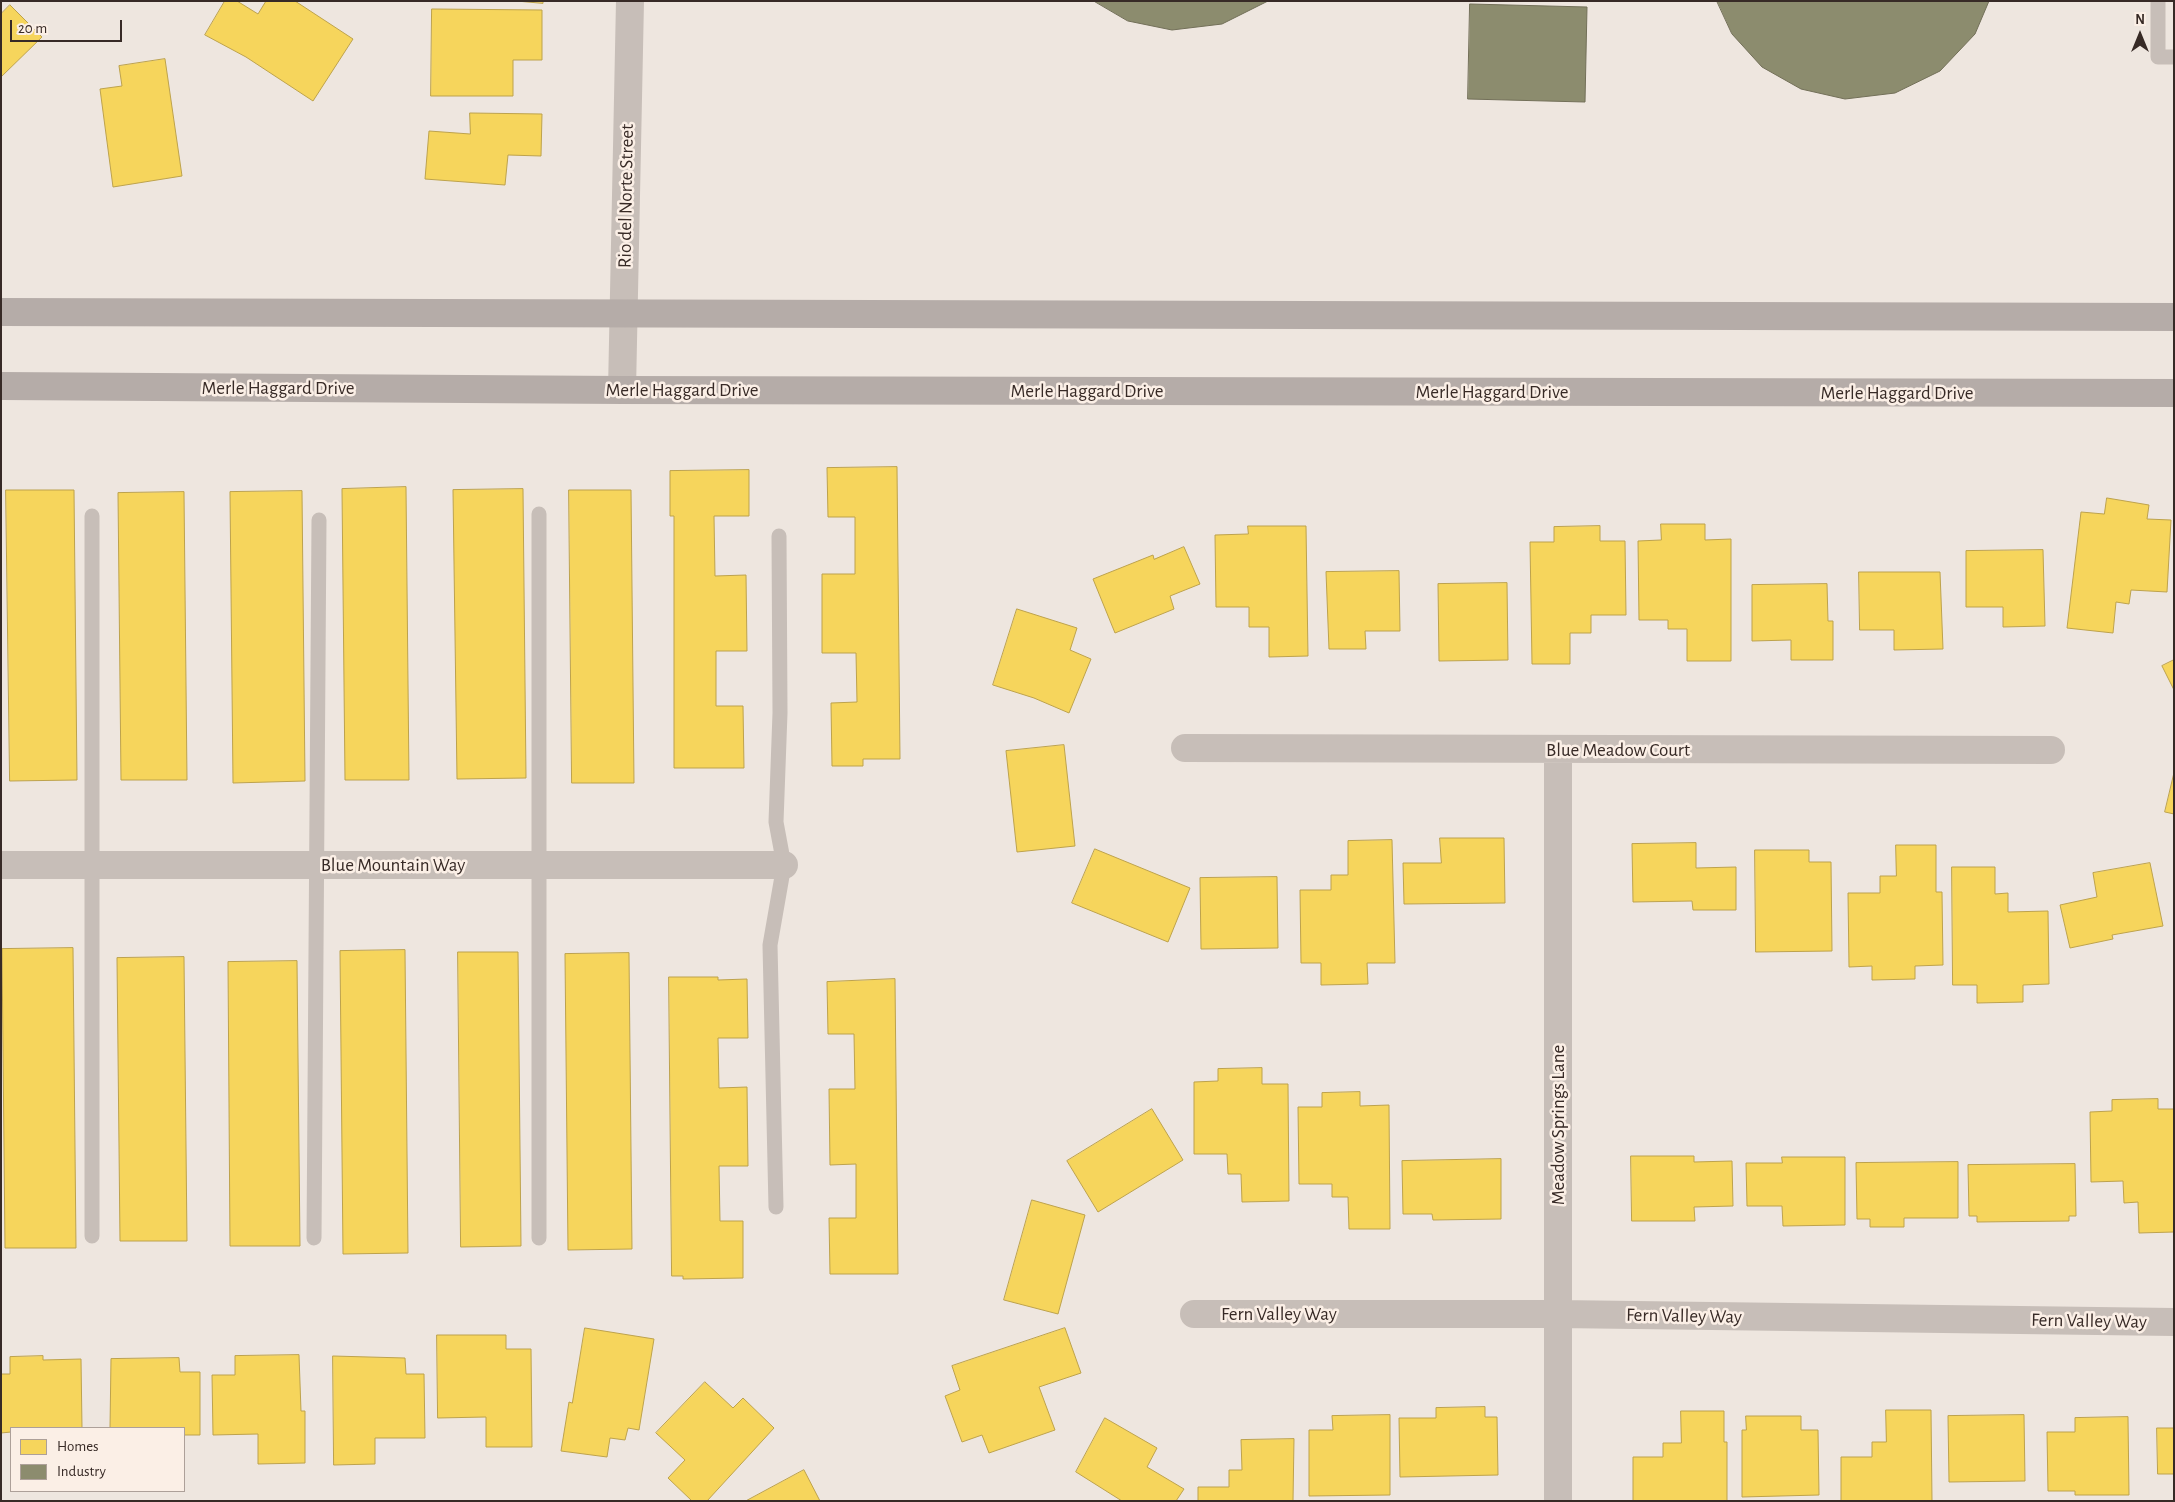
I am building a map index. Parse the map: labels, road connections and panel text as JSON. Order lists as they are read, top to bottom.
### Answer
{
  "streets": {
    "main road": ["Merle Haggard Drive"],
    "street": [
      "Rio del Norte Street",
      "Blue Meadow Court",
      "Blue Mountain Way",
      "Meadow Springs Lane",
      "Fern Valley Way"
    ]
  },
  "crossings": [
    ["Rio del Norte Street", "Merle Haggard Drive"],
    ["Blue Meadow Court", "Meadow Springs Lane"],
    ["Meadow Springs Lane", "Fern Valley Way"]
  ],
  "legend": ["Homes", "Industry"],
  "scale_bar": "20 m",
  "north": "top"
}
